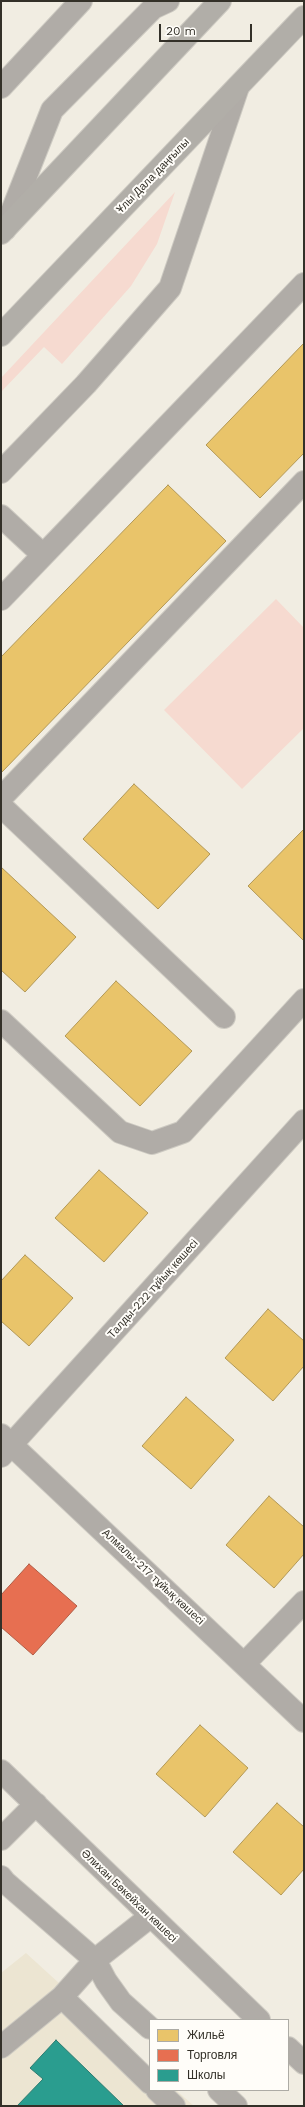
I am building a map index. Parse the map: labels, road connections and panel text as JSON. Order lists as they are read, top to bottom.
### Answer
{
  "streets": {
    "main road": ["Ұлы Дала даңғылы"],
    "street": ["Талды-222 тұйық көшесі", "Алмалы-217 тұйық көшесі", "Әлихан Бөкейхан көшесі"]
  },
  "crossings": [
    ["Талды-222 тұйық көшесі", "Алмалы-217 тұйық көшесі"]
  ],
  "legend": ["Жильё", "Торговля", "Школы"],
  "scale_bar": "20 m"
}
